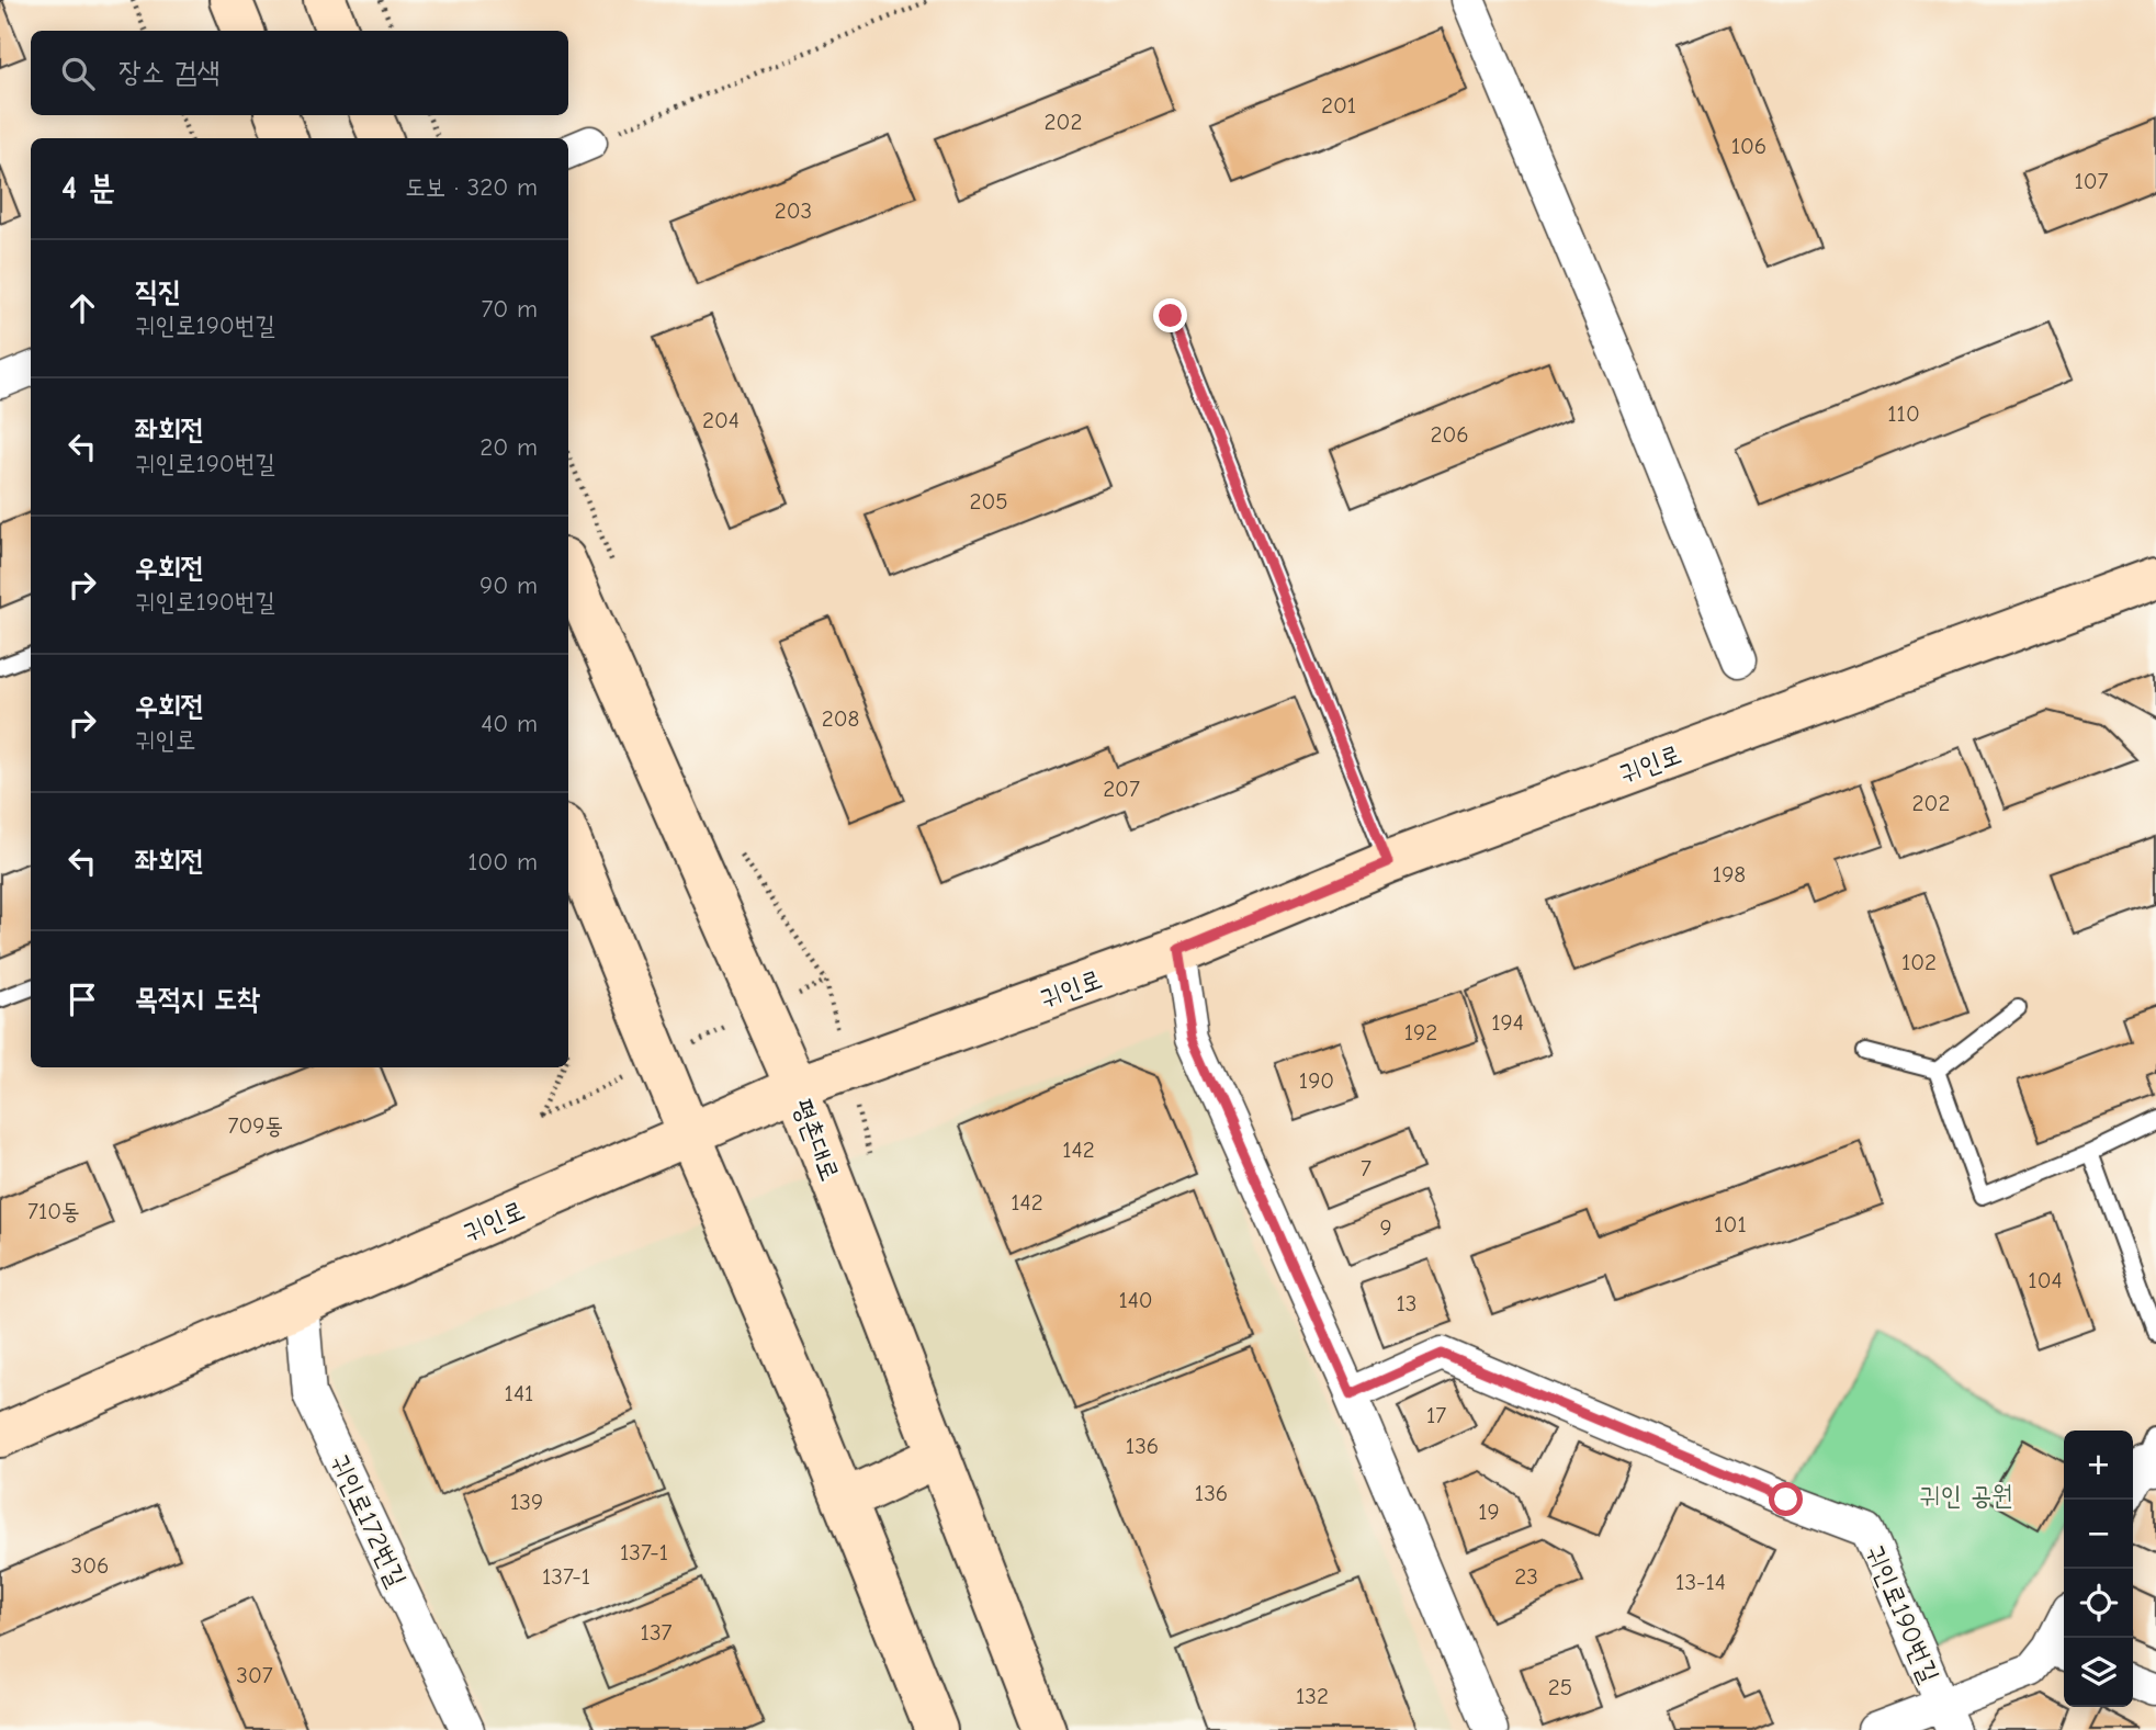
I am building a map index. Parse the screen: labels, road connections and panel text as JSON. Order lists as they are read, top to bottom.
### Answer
{
  "streets": {
    "street": [
      "귀인로",
      "평촌대로",
      "귀인로172번길",
      "귀인로190번길"
    ]
  },
  "crossings": [
    ["귀인로", "평촌대로"],
    ["귀인로", "귀인로172번길"]
  ],
  "parks": ["귀인 공원"],
  "house_numbers": [
    "201",
    "202",
    "106",
    "107",
    "203",
    "110",
    "204",
    "206",
    "205",
    "208",
    "207",
    "202",
    "198",
    "102",
    "194",
    "192",
    "190",
    "709동",
    "142",
    "7",
    "142",
    "710동",
    "101",
    "9",
    "104",
    "140",
    "13",
    "141",
    "17",
    "136",
    "136",
    "139",
    "19",
    "137-1",
    "306",
    "137-1",
    "23",
    "13-14",
    "137",
    "307",
    "25",
    "132"
  ],
  "page": {
    "search": "장소 검색",
    "heading": ["4 분", "도보 · 320 m"],
    "list": [
      ["직진", "귀인로190번길", "70 m"],
      ["좌회전", "귀인로190번길", "20 m"],
      ["우회전", "귀인로190번길", "90 m"],
      ["우회전", "귀인로", "40 m"],
      ["좌회전", "100 m"],
      "목적지 도착"
    ],
    "map_buttons": ["+", "−"]
  }
}
